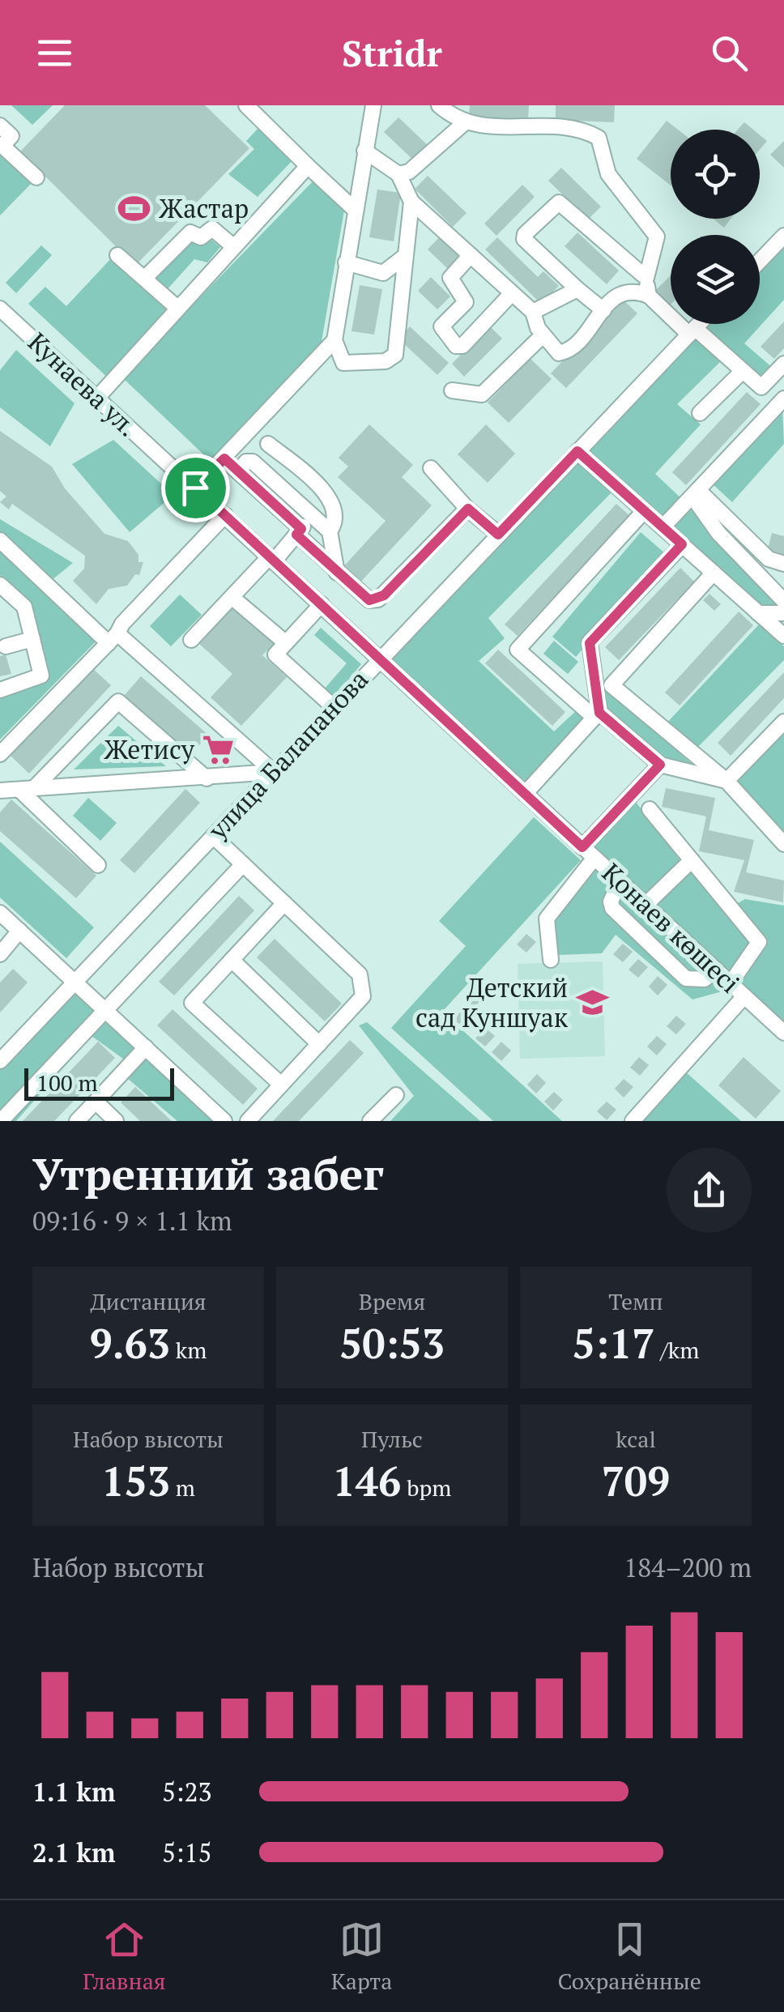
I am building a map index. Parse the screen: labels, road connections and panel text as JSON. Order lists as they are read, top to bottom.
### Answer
{
  "streets": {
    "street": ["Кунаева ул.", "улица Балапанова", "Қонаев көшесі"]
  },
  "crossings": [
    ["Кунаева ул.", "улица Балапанова"],
    ["Кунаева ул.", "Қонаев көшесі"],
    ["улица Балапанова", "Қонаев көшесі"]
  ],
  "places": {
    "sports": ["Жастар"],
    "supermarket": ["Жетису"],
    "school or university": ["Детский сад Куншуак"]
  },
  "scale_bar": "100 m",
  "page": {
    "header": "Stridr",
    "scale": "100 m",
    "heading": ["Утренний забег", "09:16 · 9 × 1.1 km"],
    "stats": [
      ["Дистанция", "9.63 km"],
      ["Время", "50:53"],
      ["Темп", "5:17 /km"],
      ["Набор высоты", "153 m"],
      ["Пульс", "146 bpm"],
      ["kcal", "709"]
    ],
    "chart": ["Набор высоты", "184–200 m"],
    "list": [
      {
        "name": "1.1 km",
        "note": "5:23"
      },
      {
        "name": "2.1 km",
        "note": "5:15"
      }
    ],
    "tabs": ["Главная", "Карта", "Сохранённые"]
  }
}
